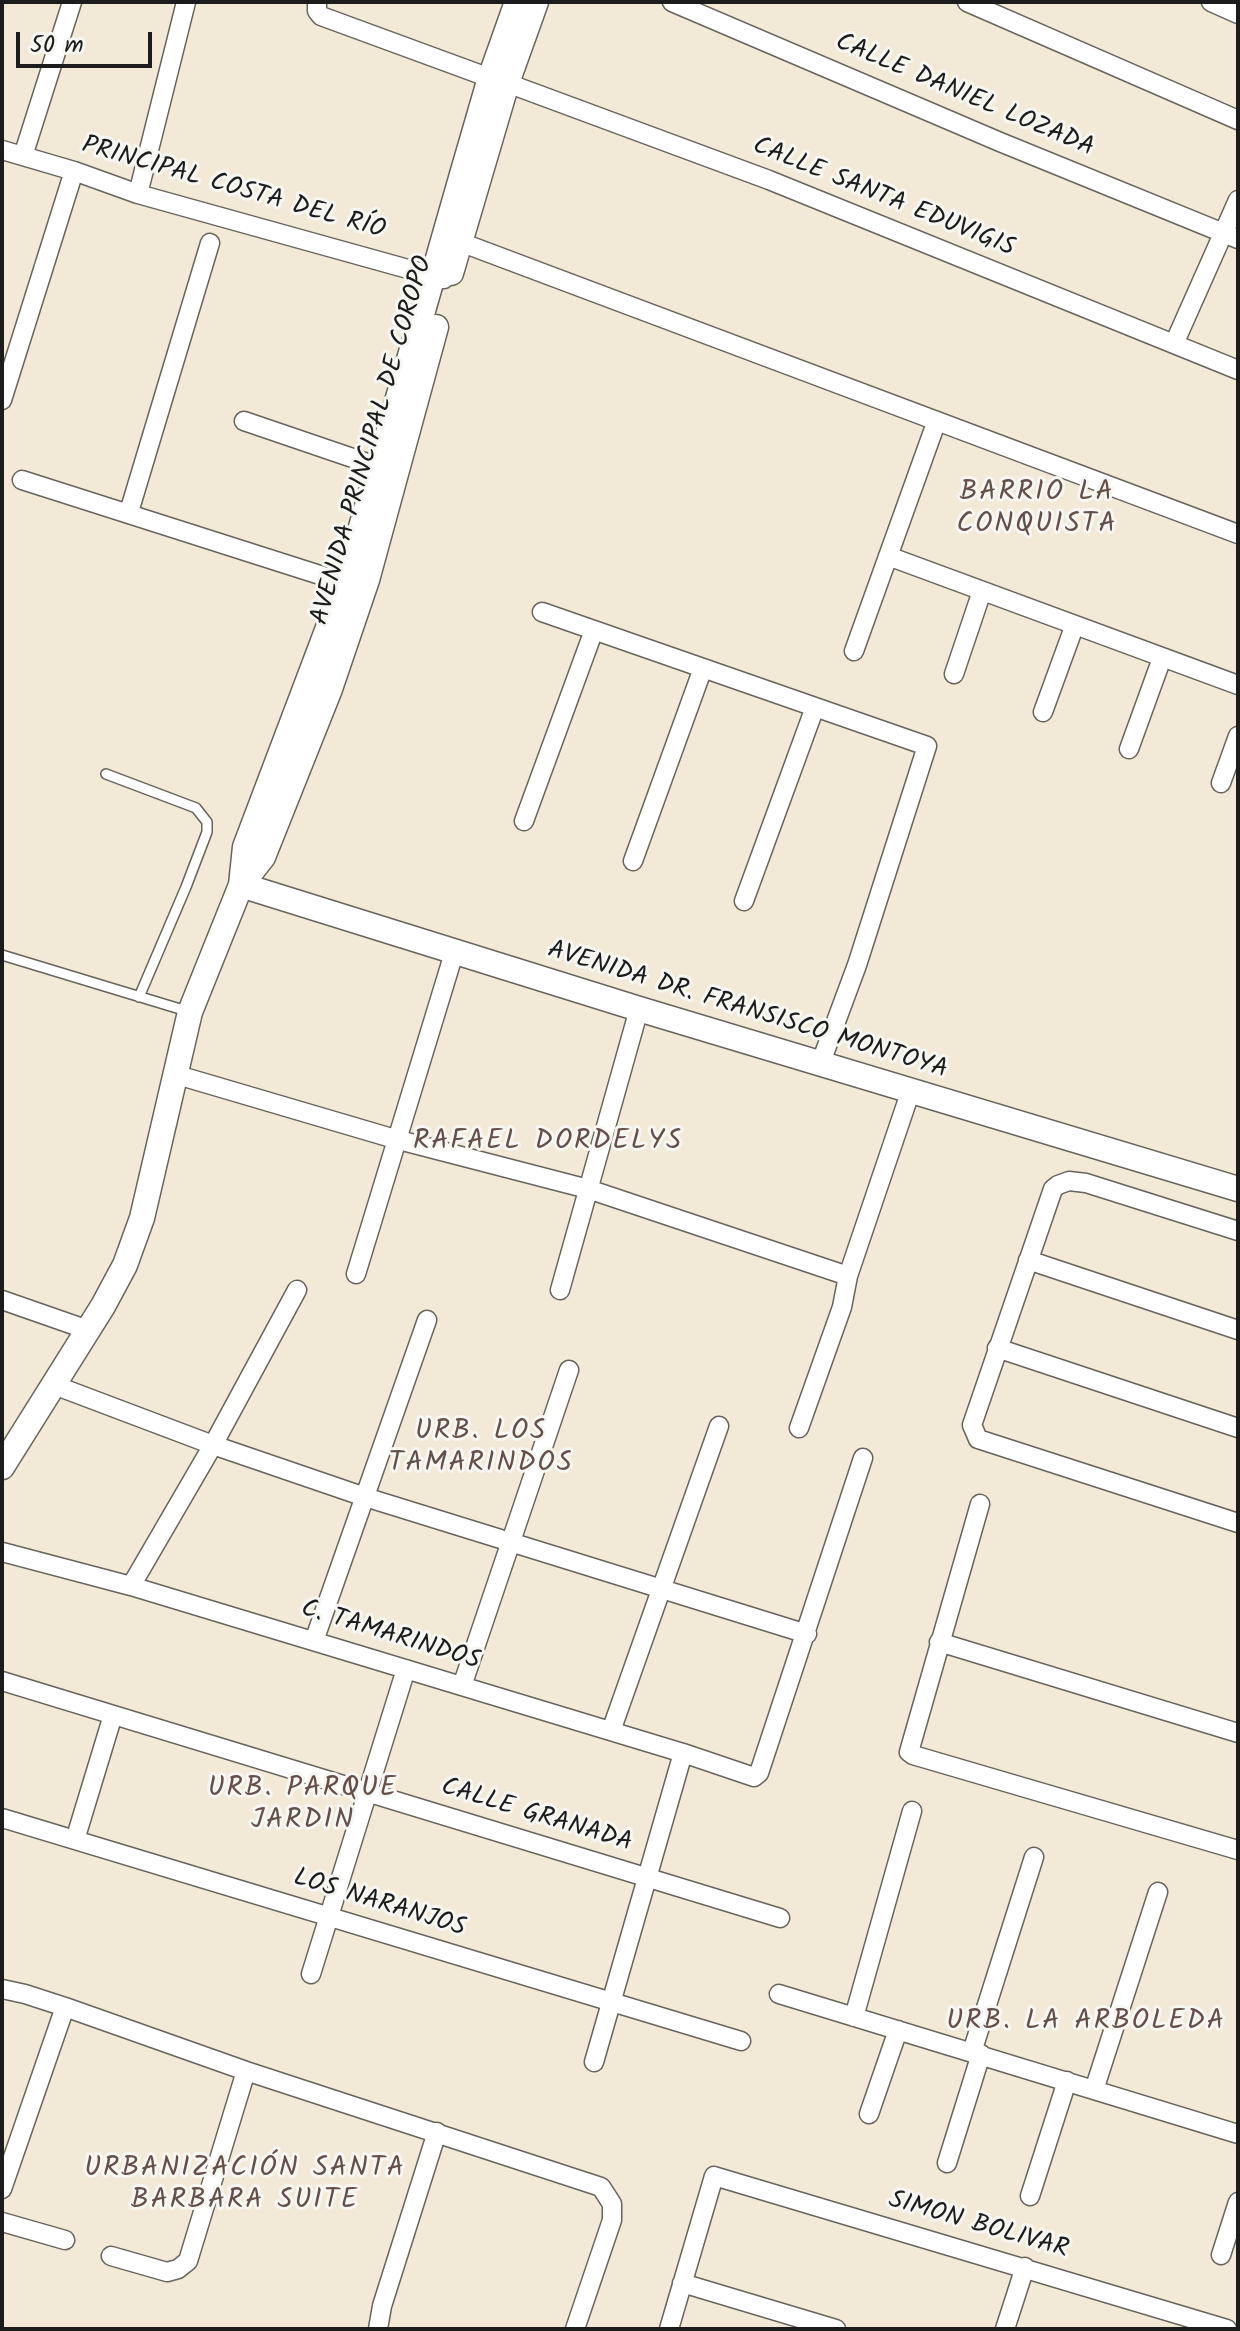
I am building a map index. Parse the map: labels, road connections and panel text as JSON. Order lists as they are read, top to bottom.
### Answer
{
  "streets": {
    "main road": ["AVENIDA PRINCIPAL DE COROPO", "AVENIDA DR. FRANSISCO MONTOYA"],
    "street": [
      "CALLE DANIEL LOZADA",
      "PRINCIPAL COSTA DEL RÍO",
      "CALLE SANTA EDUVIGIS",
      "C. TAMARINDOS",
      "CALLE GRANADA",
      "LOS NARANJOS",
      "SIMON BOLIVAR"
    ]
  },
  "crossings": [
    ["PRINCIPAL COSTA DEL RÍO", "AVENIDA PRINCIPAL DE COROPO"],
    ["CALLE SANTA EDUVIGIS", "AVENIDA PRINCIPAL DE COROPO"],
    ["AVENIDA PRINCIPAL DE COROPO", "AVENIDA DR. FRANSISCO MONTOYA"]
  ],
  "districts": [
    "BARRIO LA CONQUISTA",
    "RAFAEL DORDELYS",
    "URB. LOS TAMARINDOS",
    "URB. PARQUE JARDIN",
    "URB. LA ARBOLEDA",
    "URBANIZACIÓN SANTA BARBARA SUITE"
  ],
  "scale_bar": "50 m"
}
